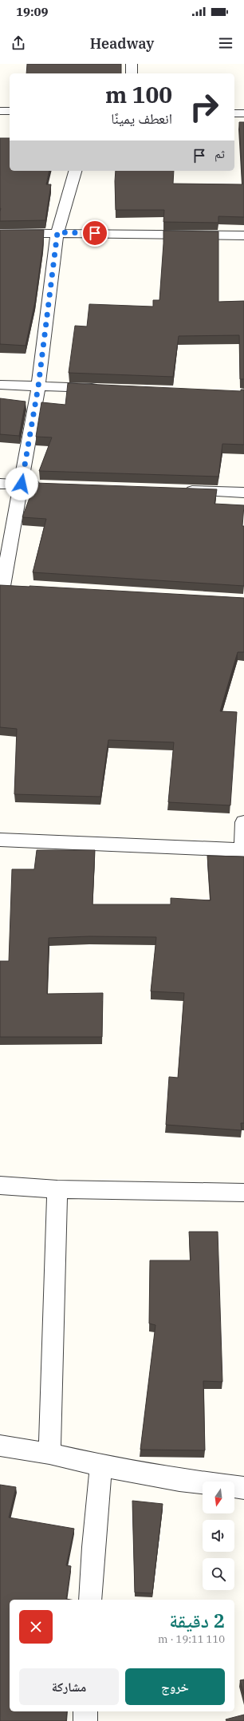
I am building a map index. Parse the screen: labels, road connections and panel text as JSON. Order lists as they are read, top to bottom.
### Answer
{
  "north": "bottom",
  "page": {
    "status": "19:09",
    "header": "Headway",
    "turn": ["100 m", "انعطف يمينًا"],
    "then": "ثم",
    "heading": ["2 دقيقة", "110 m · 19:11"],
    "buttons": ["خروج", "مشاركة"]
  }
}
